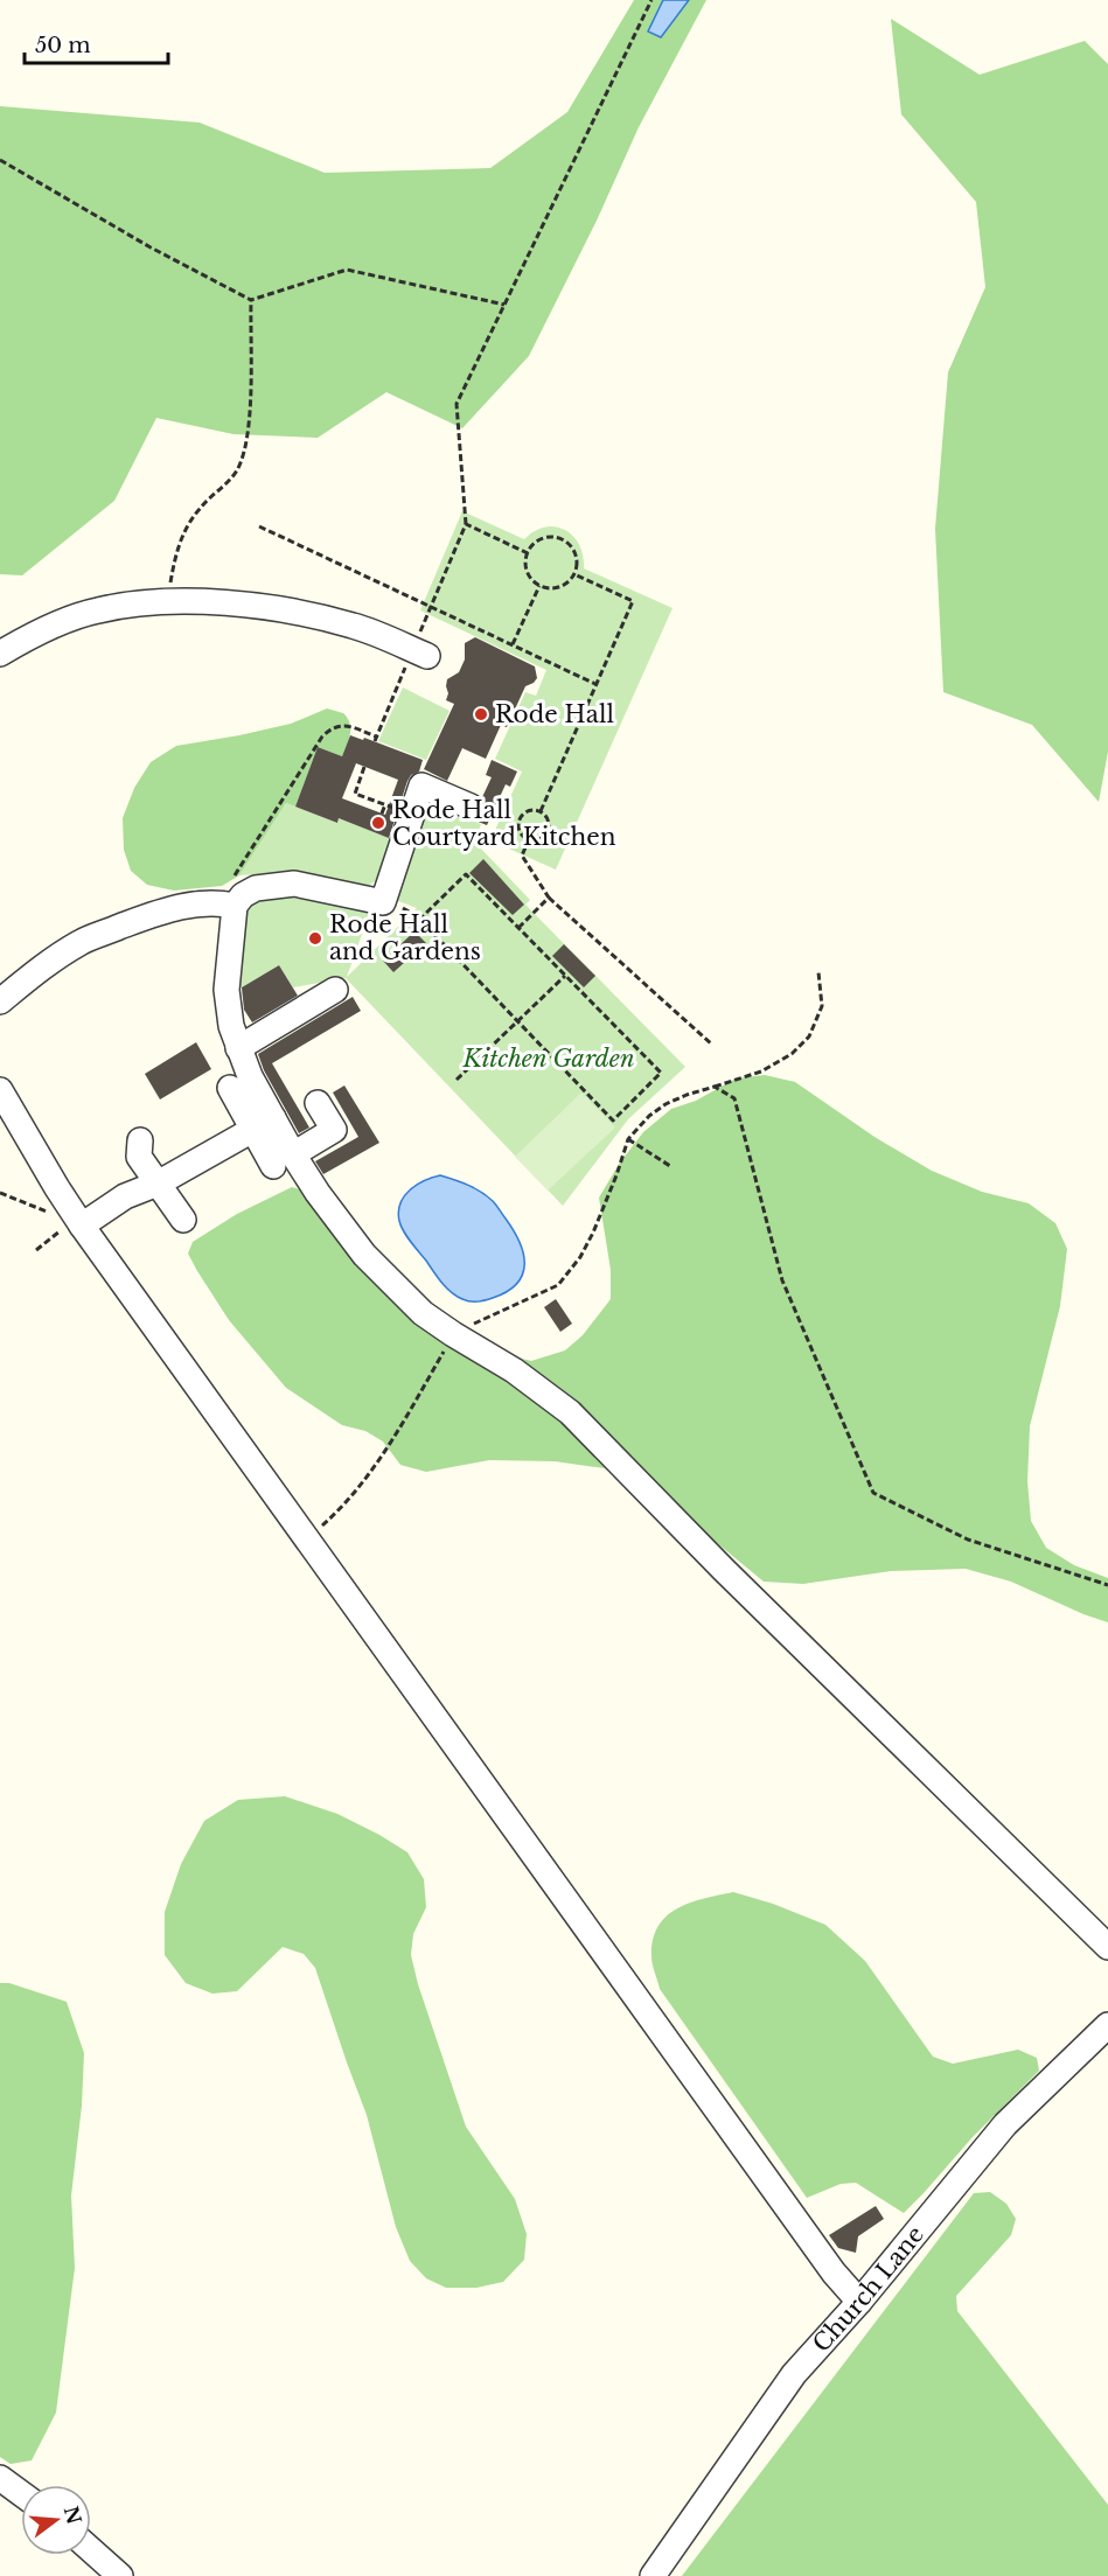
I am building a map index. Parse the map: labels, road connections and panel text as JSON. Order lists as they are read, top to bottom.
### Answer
{
  "streets": {
    "street": ["Church Lane"]
  },
  "parks": ["Kitchen Garden"],
  "places": ["Rode Hall", "Rode Hall Courtyard Kitchen", "Rode Hall and Gardens"],
  "scale_bar": "50 m",
  "north": "right"
}
